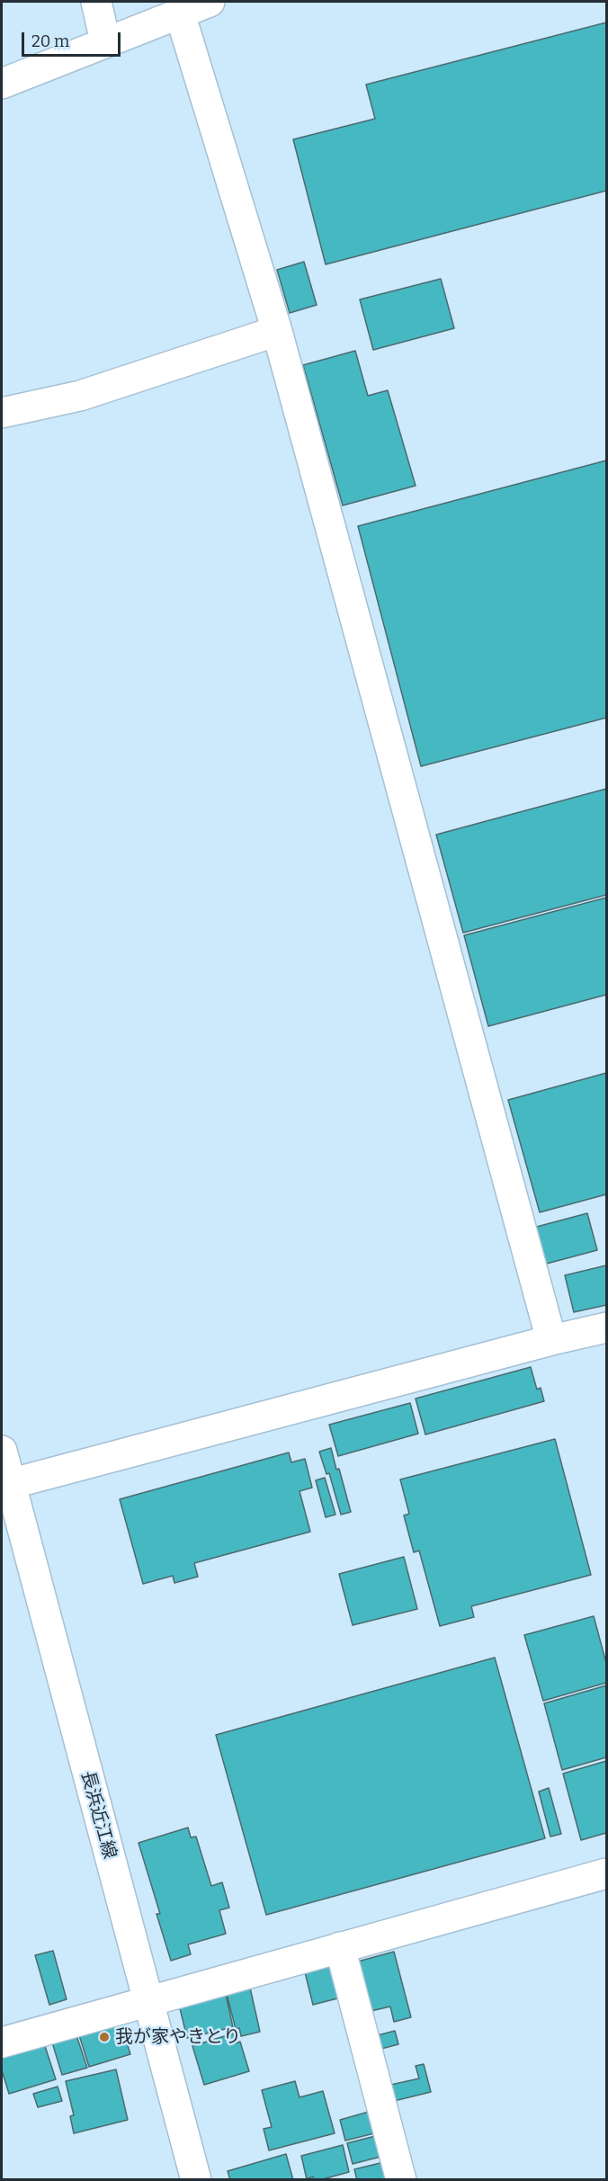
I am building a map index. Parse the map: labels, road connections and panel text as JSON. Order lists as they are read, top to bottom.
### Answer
{
  "streets": {
    "street": ["長浜近江線"]
  },
  "places": ["我が家やきとり"],
  "scale_bar": "20 m"
}
